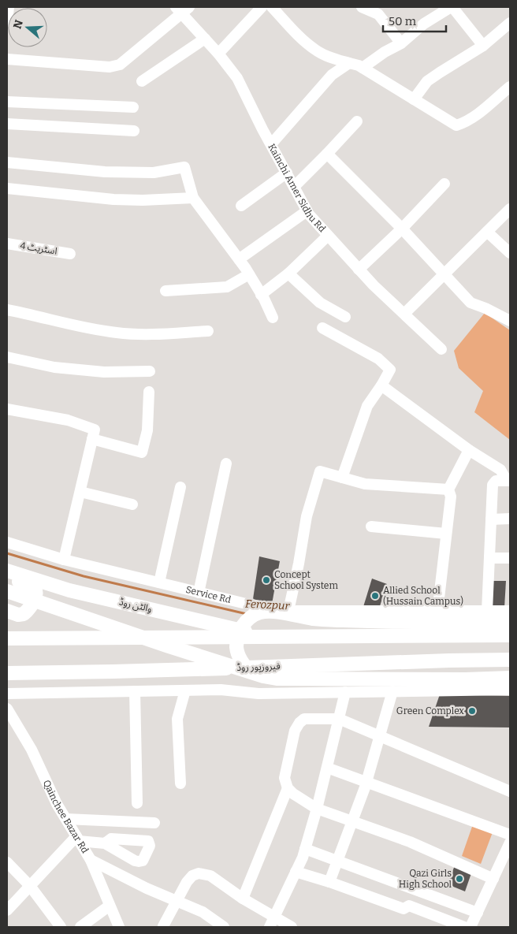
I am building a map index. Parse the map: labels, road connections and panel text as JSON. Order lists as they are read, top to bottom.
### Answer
{
  "streets": {
    "main road": ["والٹن روڈ", "فیروزپور روڈ"],
    "street": [
      "Kainchi Amer Sidhu Rd",
      "اسٹریٹ 4",
      "Service Rd",
      "Qainchee Bazar Rd"
    ]
  },
  "water": ["Ferozpur"],
  "places": [
    "Concept School System",
    "Allied School (Hussain Campus)",
    "Green Complex",
    "Qazi Girls High School"
  ],
  "scale_bar": "50 m",
  "north": "left"
}
